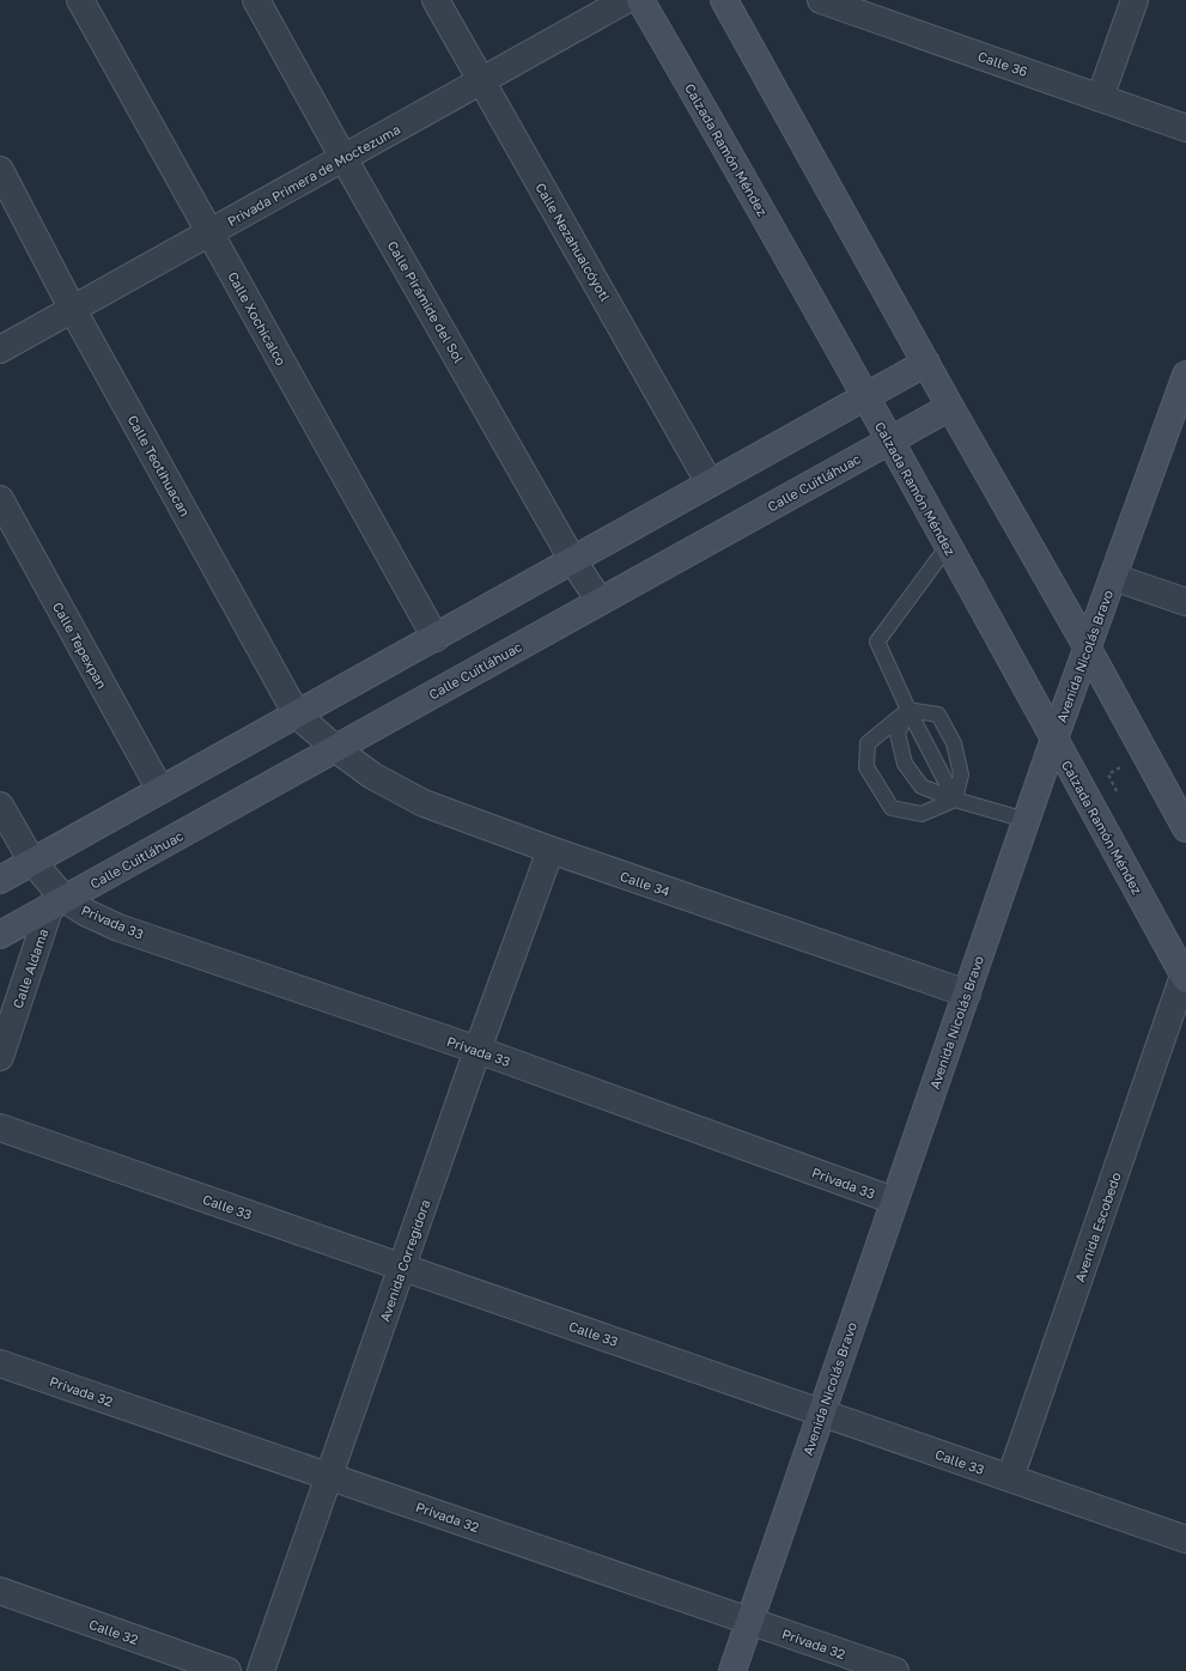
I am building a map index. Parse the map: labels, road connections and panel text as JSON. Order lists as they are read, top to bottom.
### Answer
{
  "streets": {
    "main road": ["Calzada Ramón Méndez", "Calle Cuitláhuac", "Avenida Nicolás Bravo"],
    "street": [
      "Calle 36",
      "Privada Primera de Moctezuma",
      "Calle Nezahualcóyotl",
      "Calle Pirámide del Sol",
      "Calle Xochicalco",
      "Calle Teotihuacan",
      "Calle Tepexpan",
      "Calle 34",
      "Privada 33",
      "Calle Aldama",
      "Calle 33",
      "Avenida Escobedo",
      "Avenida Corregidora",
      "Privada 32",
      "Calle 32"
    ]
  },
  "crossings": [
    ["Calzada Ramón Méndez", "Calle Cuitláhuac"],
    ["Calzada Ramón Méndez", "Avenida Nicolás Bravo"],
    ["Calzada Ramón Méndez", "Avenida Escobedo"],
    ["Privada Primera de Moctezuma", "Calle Nezahualcóyotl"],
    ["Privada Primera de Moctezuma", "Calle Pirámide del Sol"],
    ["Privada Primera de Moctezuma", "Calle Xochicalco"],
    ["Privada Primera de Moctezuma", "Calle Teotihuacan"],
    ["Calle Pirámide del Sol", "Calle Cuitláhuac"],
    ["Calle Teotihuacan", "Calle Cuitláhuac"],
    ["Calle Teotihuacan", "Calle 34"],
    ["Calle Cuitláhuac", "Calle 34"],
    ["Calle Cuitláhuac", "Privada 33"],
    ["Calle Cuitláhuac", "Calle Aldama"],
    ["Avenida Nicolás Bravo", "Calle 34"],
    ["Avenida Nicolás Bravo", "Privada 33"],
    ["Avenida Nicolás Bravo", "Calle 33"],
    ["Avenida Nicolás Bravo", "Privada 32"],
    ["Calle 34", "Avenida Corregidora"],
    ["Privada 33", "Calle Aldama"],
    ["Privada 33", "Avenida Corregidora"],
    ["Calle 33", "Avenida Escobedo"],
    ["Calle 33", "Avenida Corregidora"],
    ["Avenida Corregidora", "Privada 32"]
  ]
}
